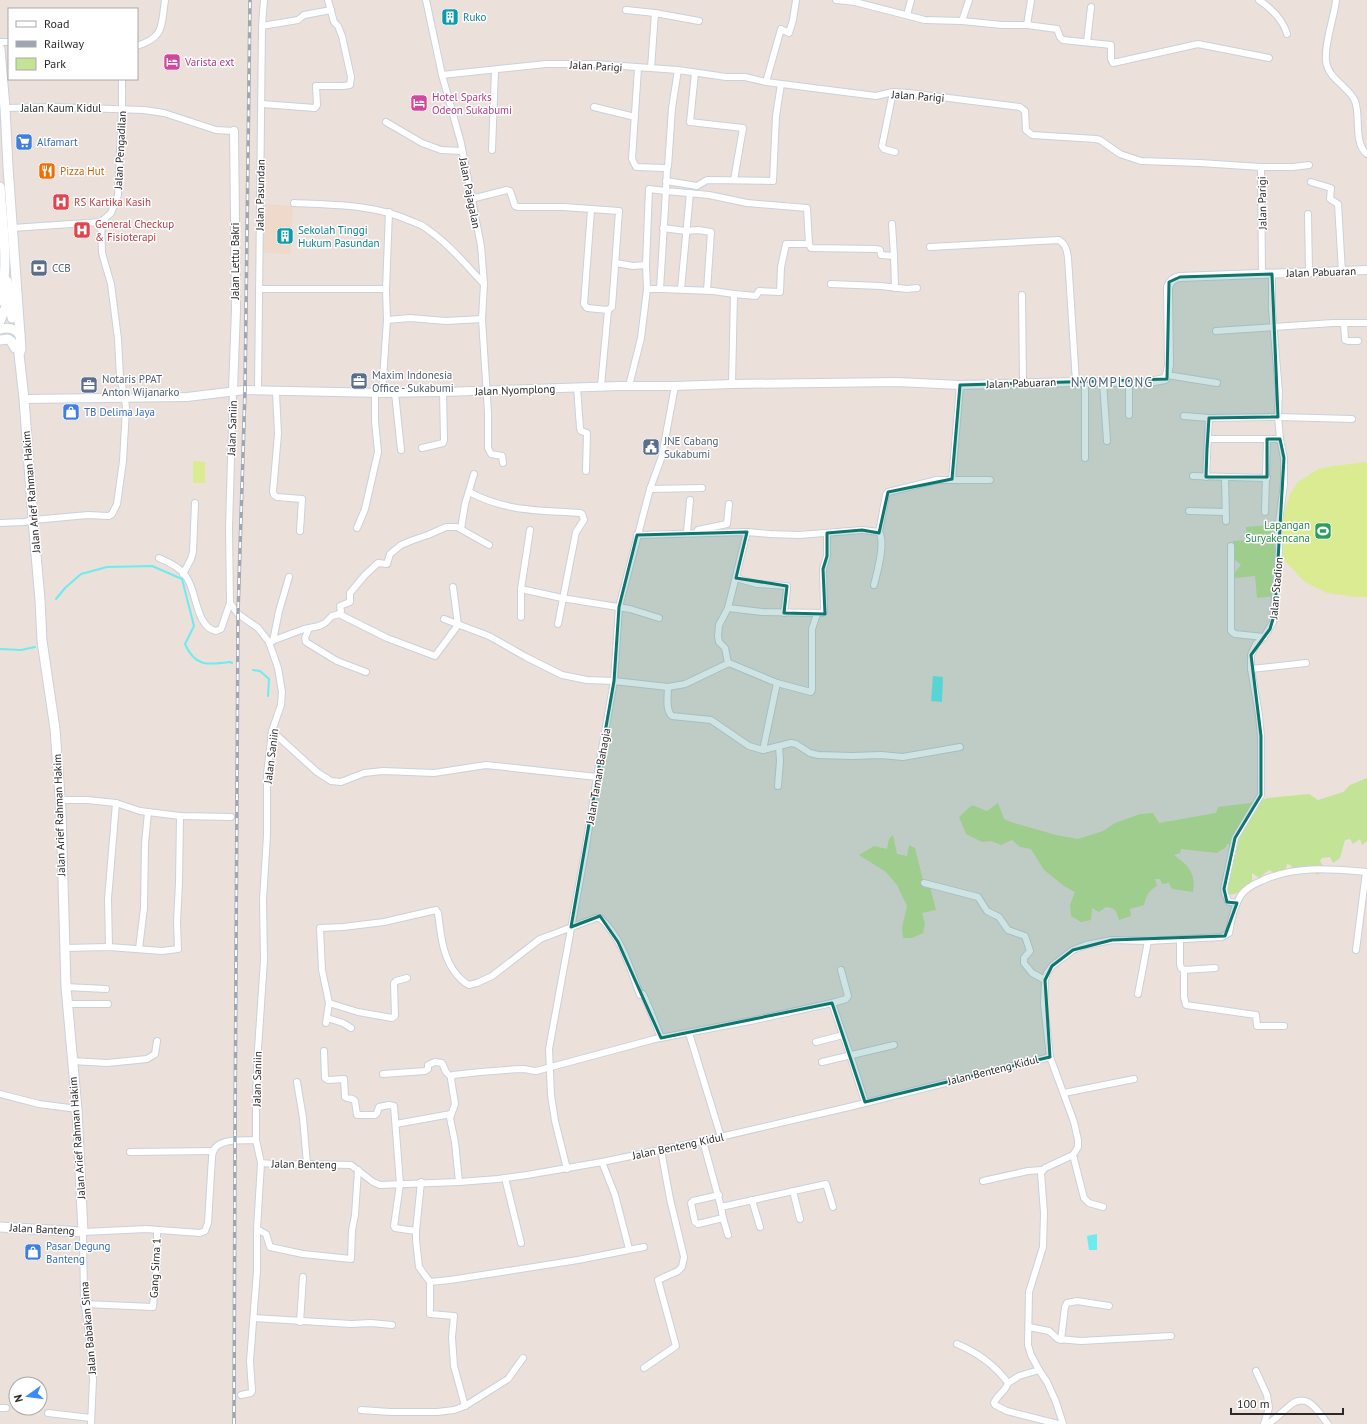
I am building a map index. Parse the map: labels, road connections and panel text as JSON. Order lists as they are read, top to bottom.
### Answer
{
  "streets": {
    "main road": ["Jalan Arief Rahman Hakim", "Jalan Banteng"],
    "street": [
      "Jalan Parigi",
      "Jalan Kaum Kidul",
      "Jalan Pengadilan",
      "Jalan Pajagalan",
      "Jalan Pasundan",
      "Jalan Lettu Bakri",
      "Jalan Pabuaran",
      "Jalan Nyomplong",
      "Jalan Saniin",
      "Jalan Stadion",
      "Jalan Taman Bahagia",
      "Jalan Benteng Kidul",
      "Jalan Benteng",
      "Gang Sirna 1",
      "Jalan Babakan Sirna"
    ]
  },
  "crossings": [
    ["Jalan Parigi", "Jalan Pajagalan"],
    ["Jalan Parigi", "Jalan Pabuaran"],
    ["Jalan Kaum Kidul", "Jalan Pengadilan"],
    ["Jalan Kaum Kidul", "Jalan Lettu Bakri"],
    ["Jalan Pajagalan", "Jalan Nyomplong"],
    ["Jalan Pasundan", "Jalan Nyomplong"],
    ["Jalan Lettu Bakri", "Jalan Saniin"],
    ["Jalan Pabuaran", "Jalan Nyomplong"],
    ["Jalan Pabuaran", "Jalan Stadion"],
    ["Jalan Pabuaran", "Jalan Taman Bahagia"],
    ["Jalan Nyomplong", "Jalan Taman Bahagia"],
    ["Jalan Saniin", "Jalan Benteng"],
    ["Jalan Arief Rahman Hakim", "Jalan Banteng"],
    ["Jalan Arief Rahman Hakim", "Jalan Babakan Sirna"],
    ["Jalan Stadion", "Jalan Benteng Kidul"],
    ["Jalan Taman Bahagia", "Jalan Benteng Kidul"],
    ["Jalan Taman Bahagia", "Jalan Benteng"],
    ["Jalan Benteng Kidul", "Jalan Benteng"],
    ["Jalan Banteng", "Jalan Babakan Sirna"],
    ["Gang Sirna 1", "Jalan Babakan Sirna"]
  ],
  "districts": ["NYOMPLONG"],
  "places": {
    "building": ["Ruko", "Sekolah Tinggi Hukum Pasundan"],
    "hotel": ["Varista ext", "Hotel Sparks Odeon Sukabumi"],
    "supermarket": ["Alfamart"],
    "restaurant": ["Pizza Hut"],
    "hospital": ["RS Kartika Kasih", "General Checkup & Fisioterapi"],
    "bank": ["CCB"],
    "office": ["Maxim Indonesia Office - Sukabumi", "Notaris PPAT Anton Wijanarko"],
    "shop": ["TB Delima Jaya", "Pasar Degung Banteng"],
    "public building": ["JNE Cabang Sukabumi"],
    "sports": ["Lapangan Suryakencana"]
  },
  "legend": ["Road", "Railway", "Park"],
  "scale_bar": "100 m",
  "north": "left"
}
